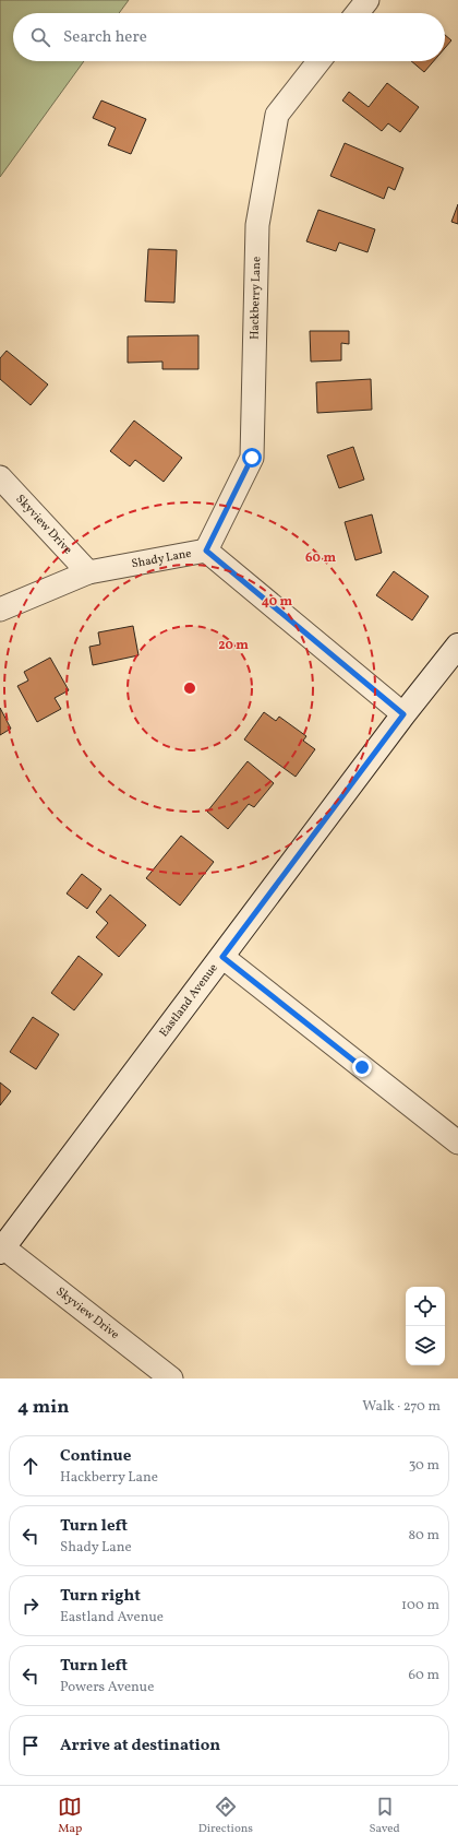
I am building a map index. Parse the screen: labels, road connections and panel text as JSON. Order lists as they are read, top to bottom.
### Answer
{
  "streets": {
    "street": [
      "Hackberry Lane",
      "Skyview Drive",
      "Shady Lane",
      "Eastland Avenue"
    ]
  },
  "crossings": [
    ["Hackberry Lane", "Shady Lane"],
    ["Skyview Drive", "Shady Lane"],
    ["Skyview Drive", "Eastland Avenue"],
    ["Shady Lane", "Eastland Avenue"]
  ],
  "page": {
    "search": "Search here",
    "heading": ["4 min", "Walk · 270 m"],
    "list": [
      ["Continue", "Hackberry Lane", "30 m"],
      ["Turn left", "Shady Lane", "80 m"],
      ["Turn right", "Eastland Avenue", "100 m"],
      ["Turn left", "Powers Avenue", "60 m"],
      "Arrive at destination"
    ],
    "nav": ["Map", "Directions", "Saved"]
  },
  "rings": ["60 m", "40 m", "20 m"]
}
